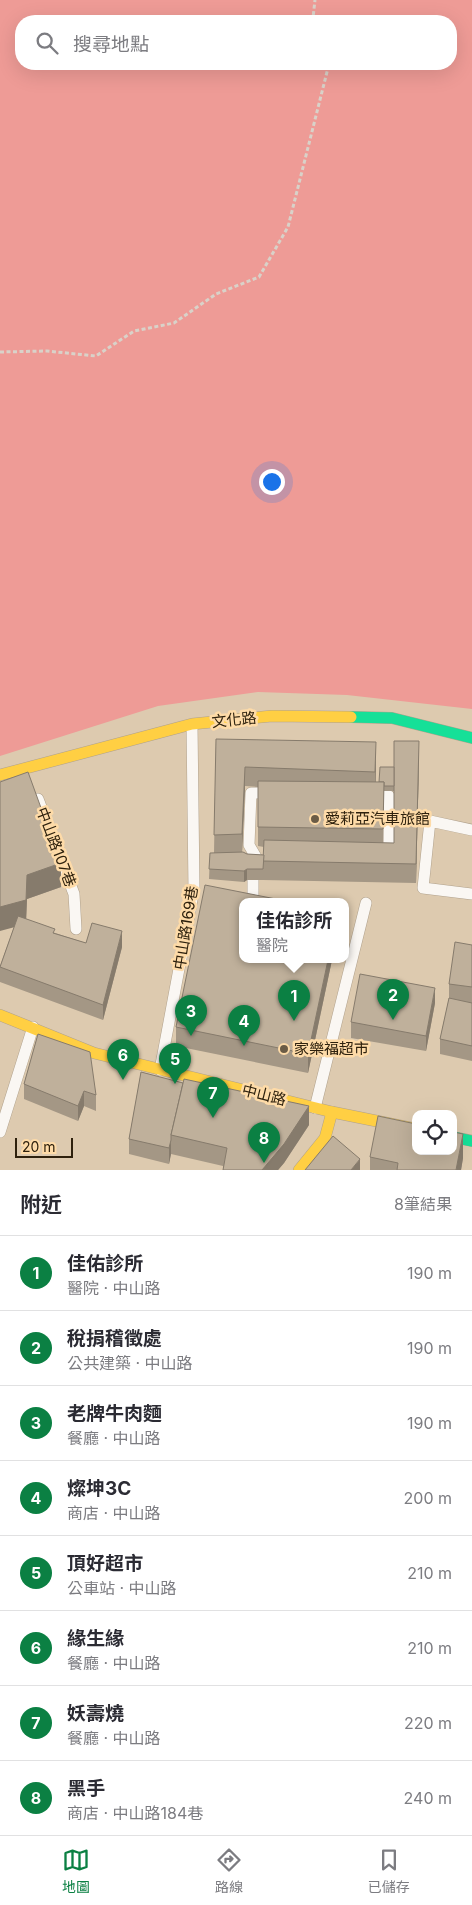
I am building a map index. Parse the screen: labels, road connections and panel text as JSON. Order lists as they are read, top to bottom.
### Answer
{
  "streets": {
    "street": ["文化路", "中山路"],
    "lane": ["中山路107巷", "中山路169巷"]
  },
  "crossings": [
    ["文化路", "中山路107巷"],
    ["文化路", "中山路169巷"],
    ["中山路169巷", "中山路"]
  ],
  "places": ["愛莉亞汽車旅館", "家樂福超市"],
  "scale_bar": "20 m",
  "page": {
    "search": "搜尋地點",
    "popup": ["佳佑診所", "醫院"],
    "pins": [
      "2",
      "1",
      "3",
      "4",
      "6",
      "5",
      "7",
      "8"
    ],
    "scale": "20 m",
    "heading": ["附近", "8筆結果"],
    "list": [
      {
        "mark": "1",
        "name": "佳佑診所",
        "note": "醫院 · 中山路",
        "value": "190 m"
      },
      {
        "mark": "2",
        "name": "稅捐稽徵處",
        "note": "公共建築 · 中山路",
        "value": "190 m"
      },
      {
        "mark": "3",
        "name": "老牌牛肉麵",
        "note": "餐廳 · 中山路",
        "value": "190 m"
      },
      {
        "mark": "4",
        "name": "燦坤3C",
        "note": "商店 · 中山路",
        "value": "200 m"
      },
      {
        "mark": "5",
        "name": "頂好超市",
        "note": "公車站 · 中山路",
        "value": "210 m"
      },
      {
        "mark": "6",
        "name": "緣生緣",
        "note": "餐廳 · 中山路",
        "value": "210 m"
      },
      {
        "mark": "7",
        "name": "妖壽燒",
        "note": "餐廳 · 中山路",
        "value": "220 m"
      },
      {
        "mark": "8",
        "name": "黑手",
        "note": "商店 · 中山路184巷",
        "value": "240 m"
      }
    ],
    "nav": ["地圖", "路線", "已儲存"]
  }
}
